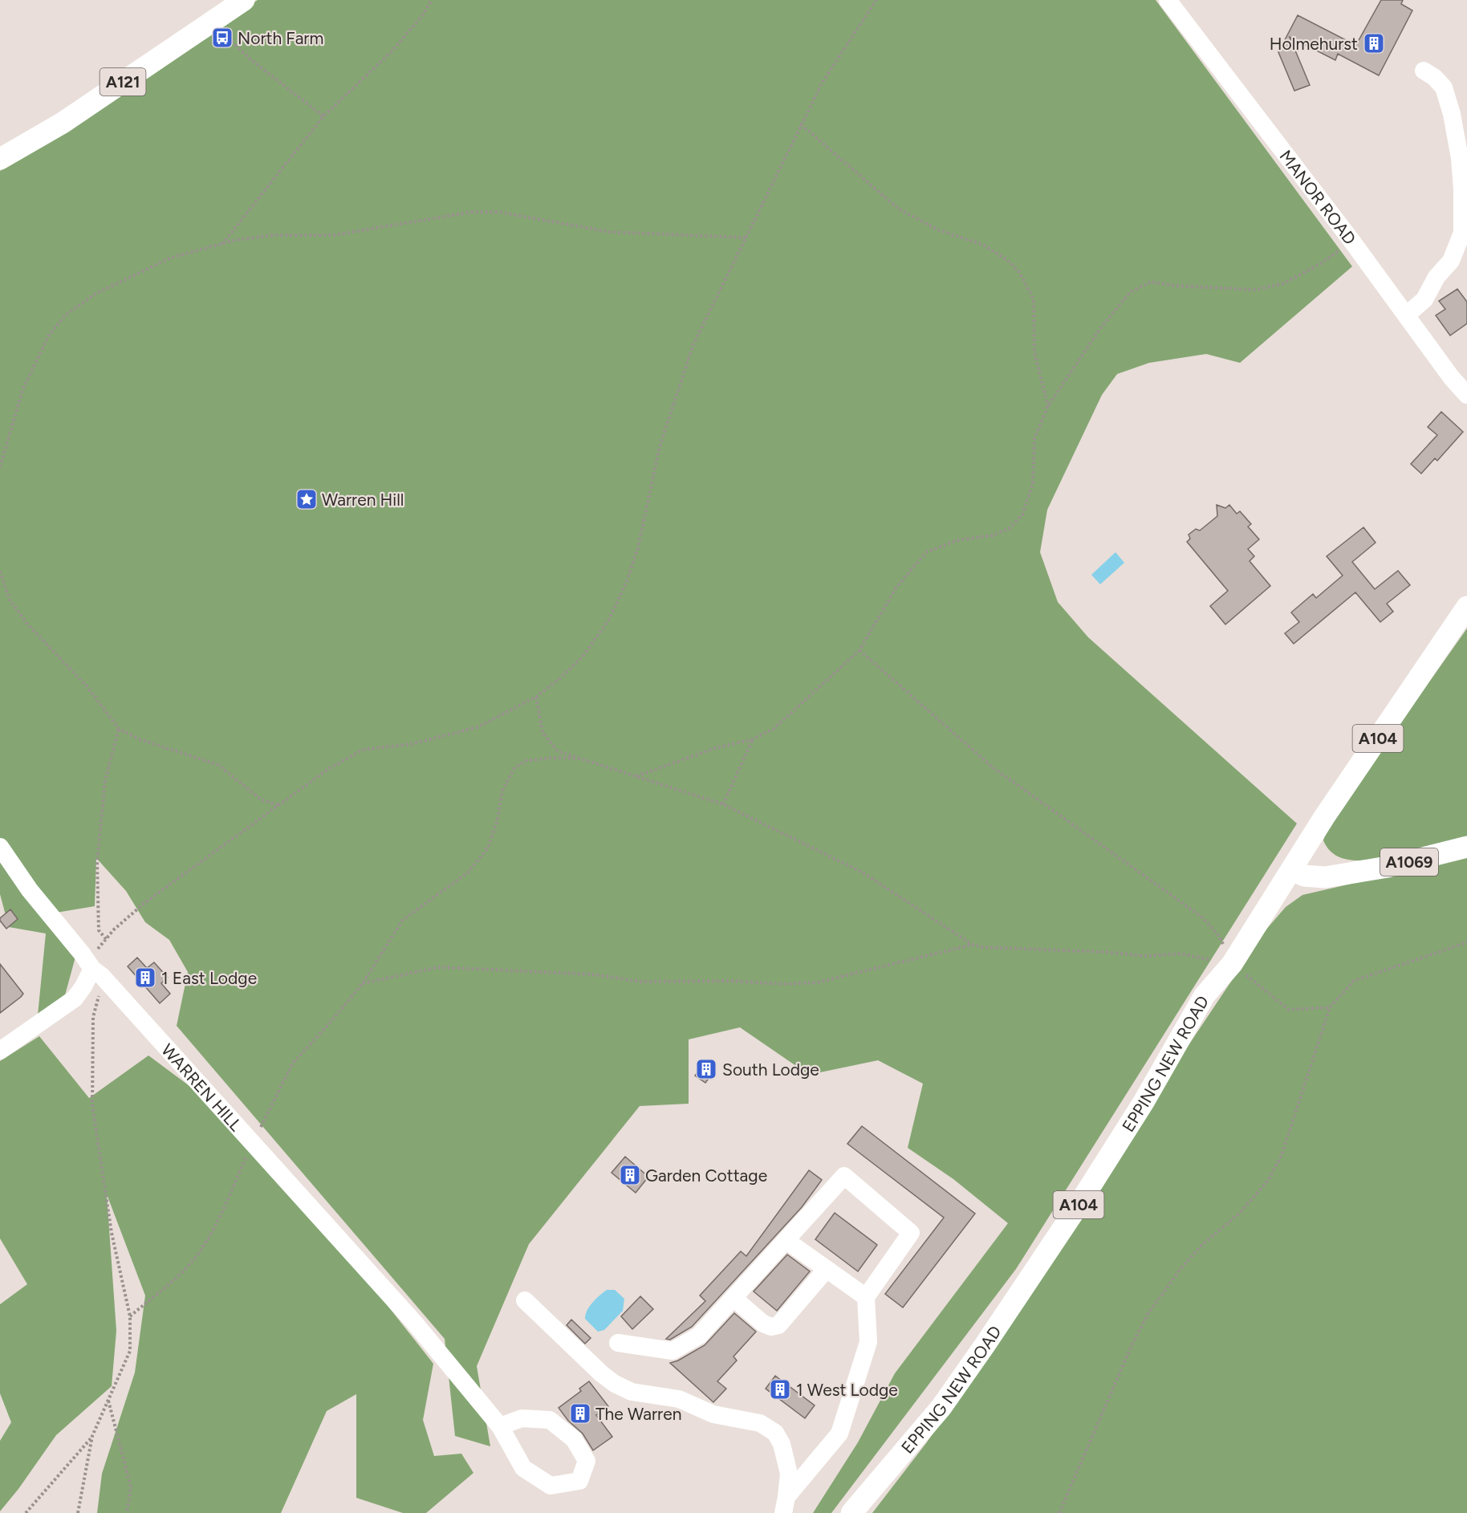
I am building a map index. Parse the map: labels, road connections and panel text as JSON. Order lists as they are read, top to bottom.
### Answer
{
  "streets": {
    "main road": [
      "A121",
      "A104",
      "A1069",
      "EPPING NEW ROAD"
    ],
    "street": ["MANOR ROAD", "WARREN HILL"]
  },
  "crossings": [
    ["A1069", "EPPING NEW ROAD"]
  ],
  "places": {
    "bus stop": ["North Farm"],
    "building": [
      "Holmehurst",
      "1 East Lodge",
      "South Lodge",
      "Garden Cottage",
      "1 West Lodge",
      "The Warren"
    ],
    "place": ["Warren Hill"]
  }
}
